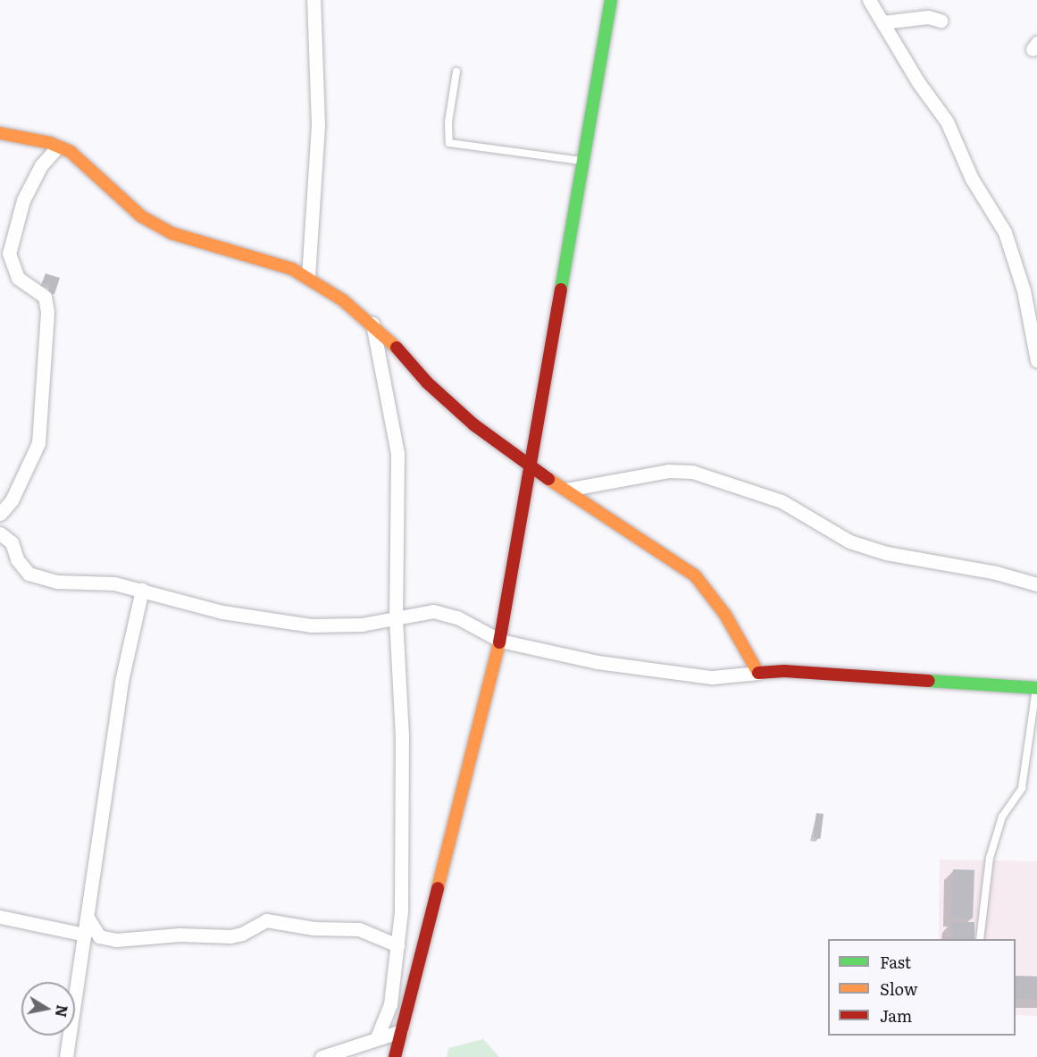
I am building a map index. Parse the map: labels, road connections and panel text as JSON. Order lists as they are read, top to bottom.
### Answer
{
  "legend": ["Fast", "Slow", "Jam"],
  "north": "right"
}
